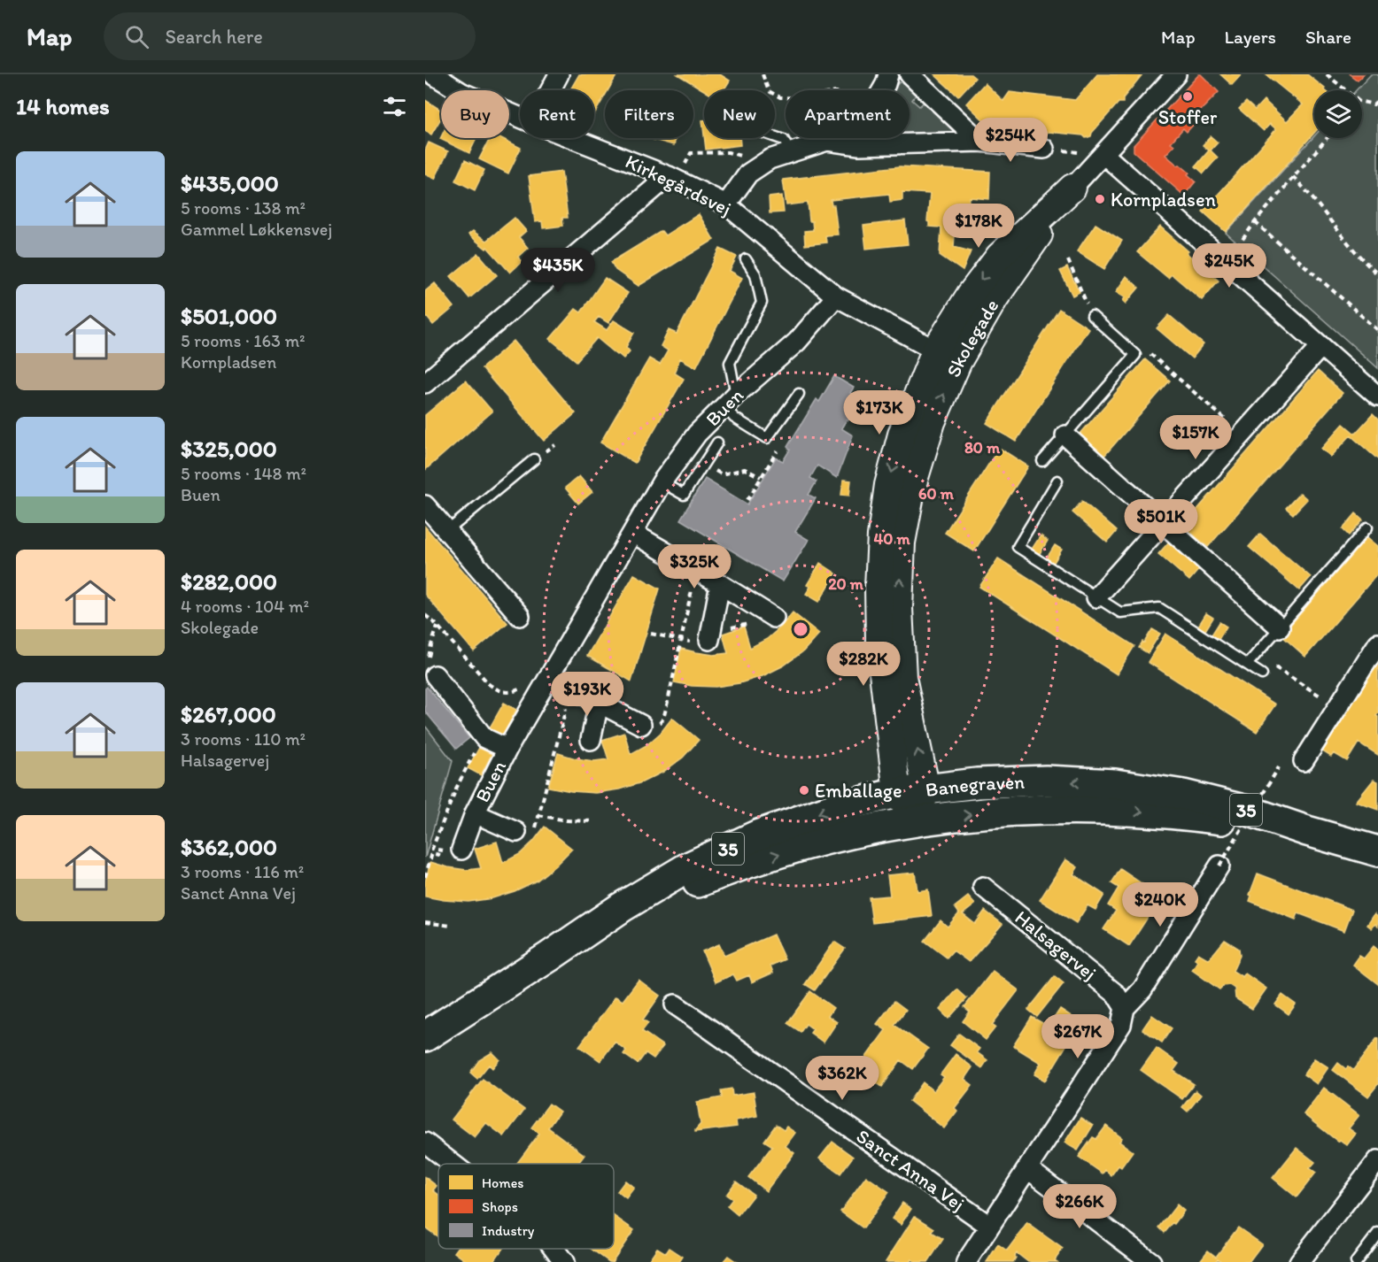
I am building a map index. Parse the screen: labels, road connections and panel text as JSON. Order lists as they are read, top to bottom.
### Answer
{
  "streets": {
    "main road": ["Banegraven", "35"],
    "street": [
      "Kirkegårdsvej",
      "Skolegade",
      "Buen",
      "Halsagervej",
      "Sanct Anna Vej"
    ]
  },
  "crossings": [
    ["Kirkegårdsvej", "Skolegade"],
    ["Kirkegårdsvej", "Buen"],
    ["Skolegade", "Banegraven"]
  ],
  "places": ["Stoffer", "Kornpladsen", "Emballage"],
  "legend": ["Homes", "Shops", "Industry"],
  "page": {
    "header": "Map",
    "search": "Search here",
    "nav": ["Map", "Layers", "Share"],
    "heading": "14 homes",
    "chip": [
      "Buy",
      "Rent",
      "Filters",
      "New",
      "Apartment"
    ],
    "price": [
      "$254K",
      "$178K",
      "$245K",
      "$435K",
      "$173K",
      "$157K",
      "$501K",
      "$325K",
      "$282K",
      "$193K",
      "$240K",
      "$267K",
      "$362K",
      "$266K"
    ],
    "list": [
      {
        "name": "$435,000",
        "note": "5 rooms · 138 m² · Gammel Løkkensvej"
      },
      {
        "name": "$501,000",
        "note": "5 rooms · 163 m² · Kornpladsen"
      },
      {
        "name": "$325,000",
        "note": "5 rooms · 148 m² · Buen"
      },
      {
        "name": "$282,000",
        "note": "4 rooms · 104 m² · Skolegade"
      },
      {
        "name": "$267,000",
        "note": "3 rooms · 110 m² · Halsagervej"
      },
      {
        "name": "$362,000",
        "note": "3 rooms · 116 m² · Sanct Anna Vej"
      }
    ]
  },
  "rings": [
    "80 m",
    "60 m",
    "40 m",
    "20 m"
  ]
}
